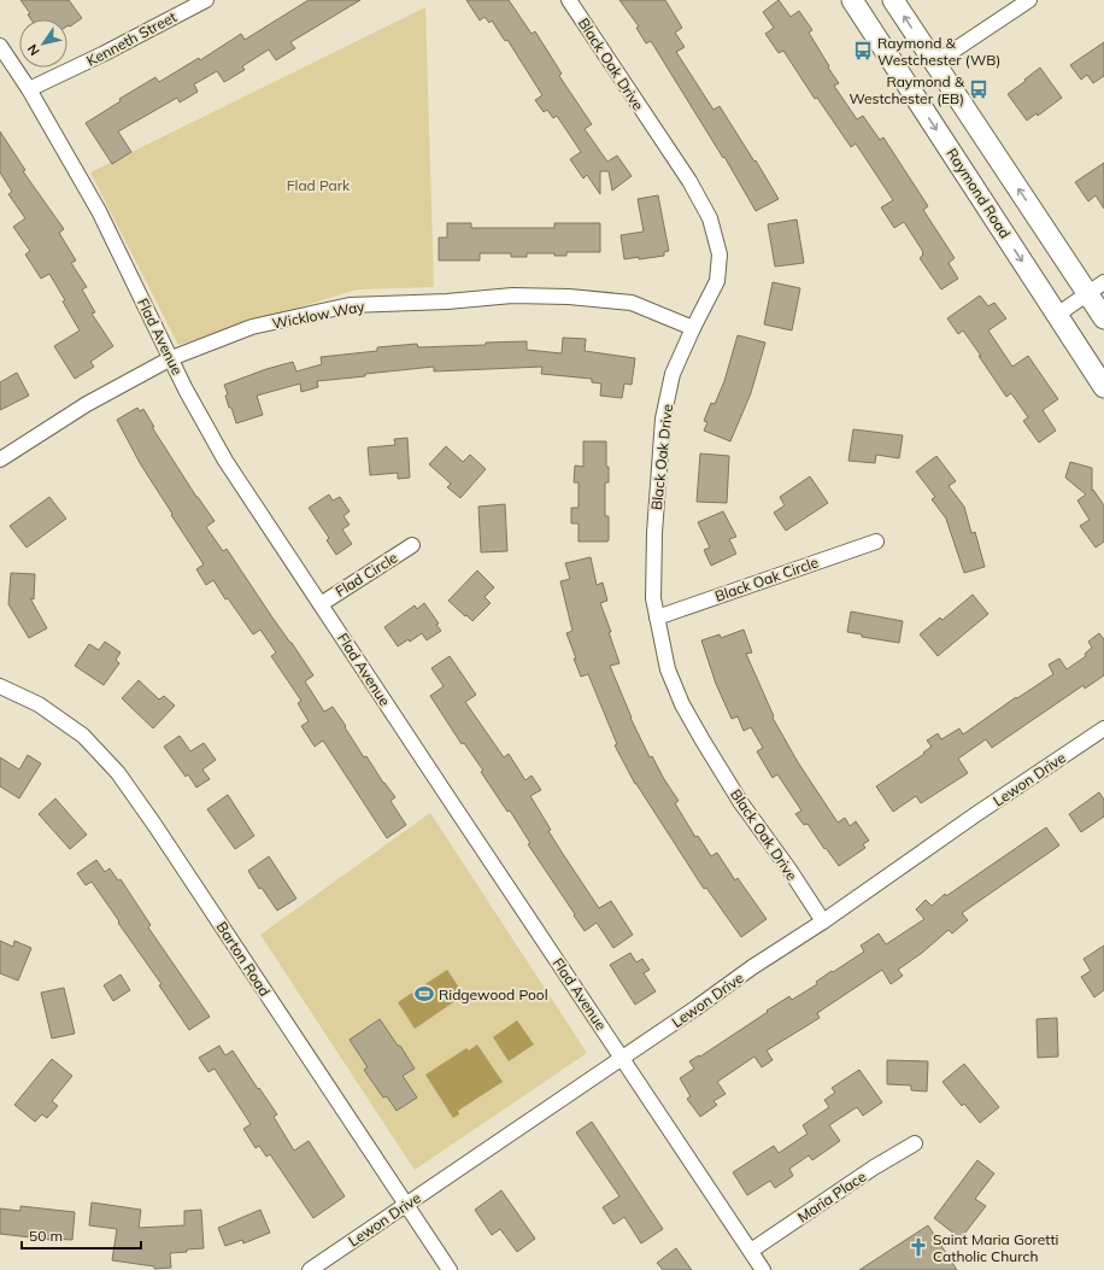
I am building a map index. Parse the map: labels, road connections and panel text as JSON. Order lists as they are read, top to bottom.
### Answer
{
  "streets": {
    "main road": ["Raymond Road"],
    "street": [
      "Kenneth Street",
      "Black Oak Drive",
      "Wicklow Way",
      "Flad Avenue",
      "Flad Circle",
      "Black Oak Circle",
      "Lewon Drive",
      "Barton Road",
      "Maria Place"
    ]
  },
  "crossings": [
    ["Kenneth Street", "Flad Avenue"],
    ["Black Oak Drive", "Wicklow Way"],
    ["Black Oak Drive", "Black Oak Circle"],
    ["Black Oak Drive", "Lewon Drive"],
    ["Wicklow Way", "Flad Avenue"],
    ["Flad Avenue", "Flad Circle"],
    ["Flad Avenue", "Lewon Drive"],
    ["Flad Avenue", "Maria Place"],
    ["Lewon Drive", "Barton Road"]
  ],
  "parks": ["Flad Park"],
  "places": {
    "bus stop": ["Raymond & Westchester (WB)", "Raymond & Westchester (EB)"],
    "sports": ["Ridgewood Pool"],
    "church": ["Saint Maria Goretti Catholic Church"]
  },
  "scale_bar": "50 m",
  "north": "bottom left"
}
